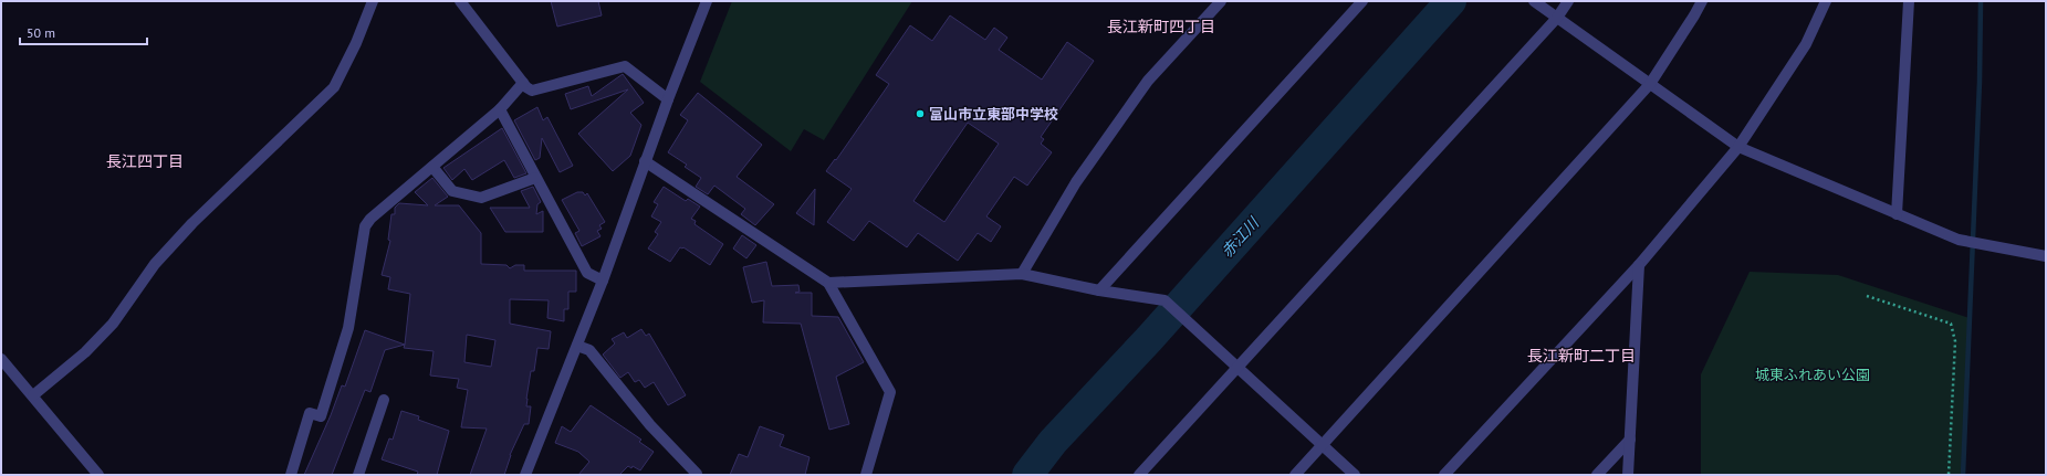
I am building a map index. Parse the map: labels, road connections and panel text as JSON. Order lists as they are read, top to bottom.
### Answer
{
  "districts": ["長江新町四丁目", "長江四丁目", "長江新町二丁目"],
  "water": ["赤江川"],
  "parks": ["城東ふれあい公園"],
  "places": ["富山市立東部中学校"],
  "scale_bar": "50 m"
}
